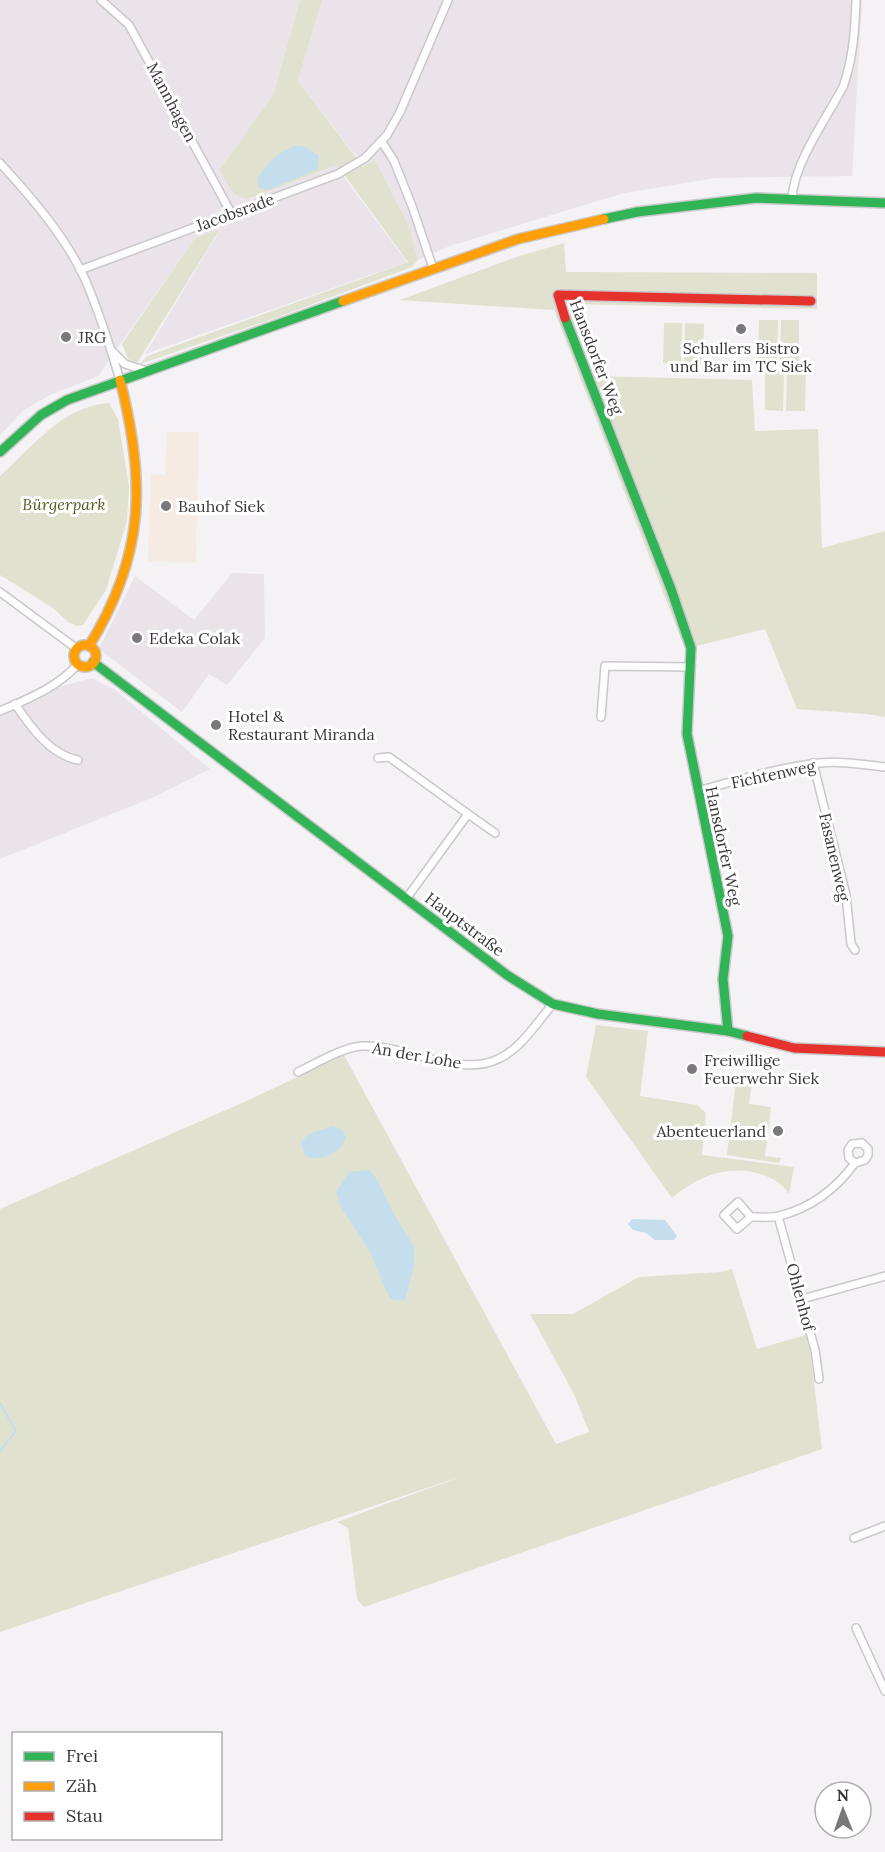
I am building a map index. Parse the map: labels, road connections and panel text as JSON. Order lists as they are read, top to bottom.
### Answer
{
  "streets": {
    "street": [
      "Mannhagen",
      "Jacobsrade",
      "Hansdorfer Weg",
      "Fichtenweg",
      "Fasanenweg",
      "Hauptstraße",
      "An der Lohe",
      "Ohlenhof"
    ]
  },
  "crossings": [
    ["Mannhagen", "Jacobsrade"],
    ["Hansdorfer Weg", "Fichtenweg"],
    ["Hansdorfer Weg", "Hauptstraße"],
    ["Fichtenweg", "Fasanenweg"],
    ["Hauptstraße", "An der Lohe"]
  ],
  "parks": ["Bürgerpark"],
  "places": [
    "Schullers Bistro und Bar im TC Siek",
    "JRG",
    "Bauhof Siek",
    "Edeka Colak",
    "Hotel & Restaurant Miranda",
    "Freiwillige Feuerwehr Siek",
    "Abenteuerland"
  ],
  "legend": ["Frei", "Zäh", "Stau"],
  "north": "top"
}
